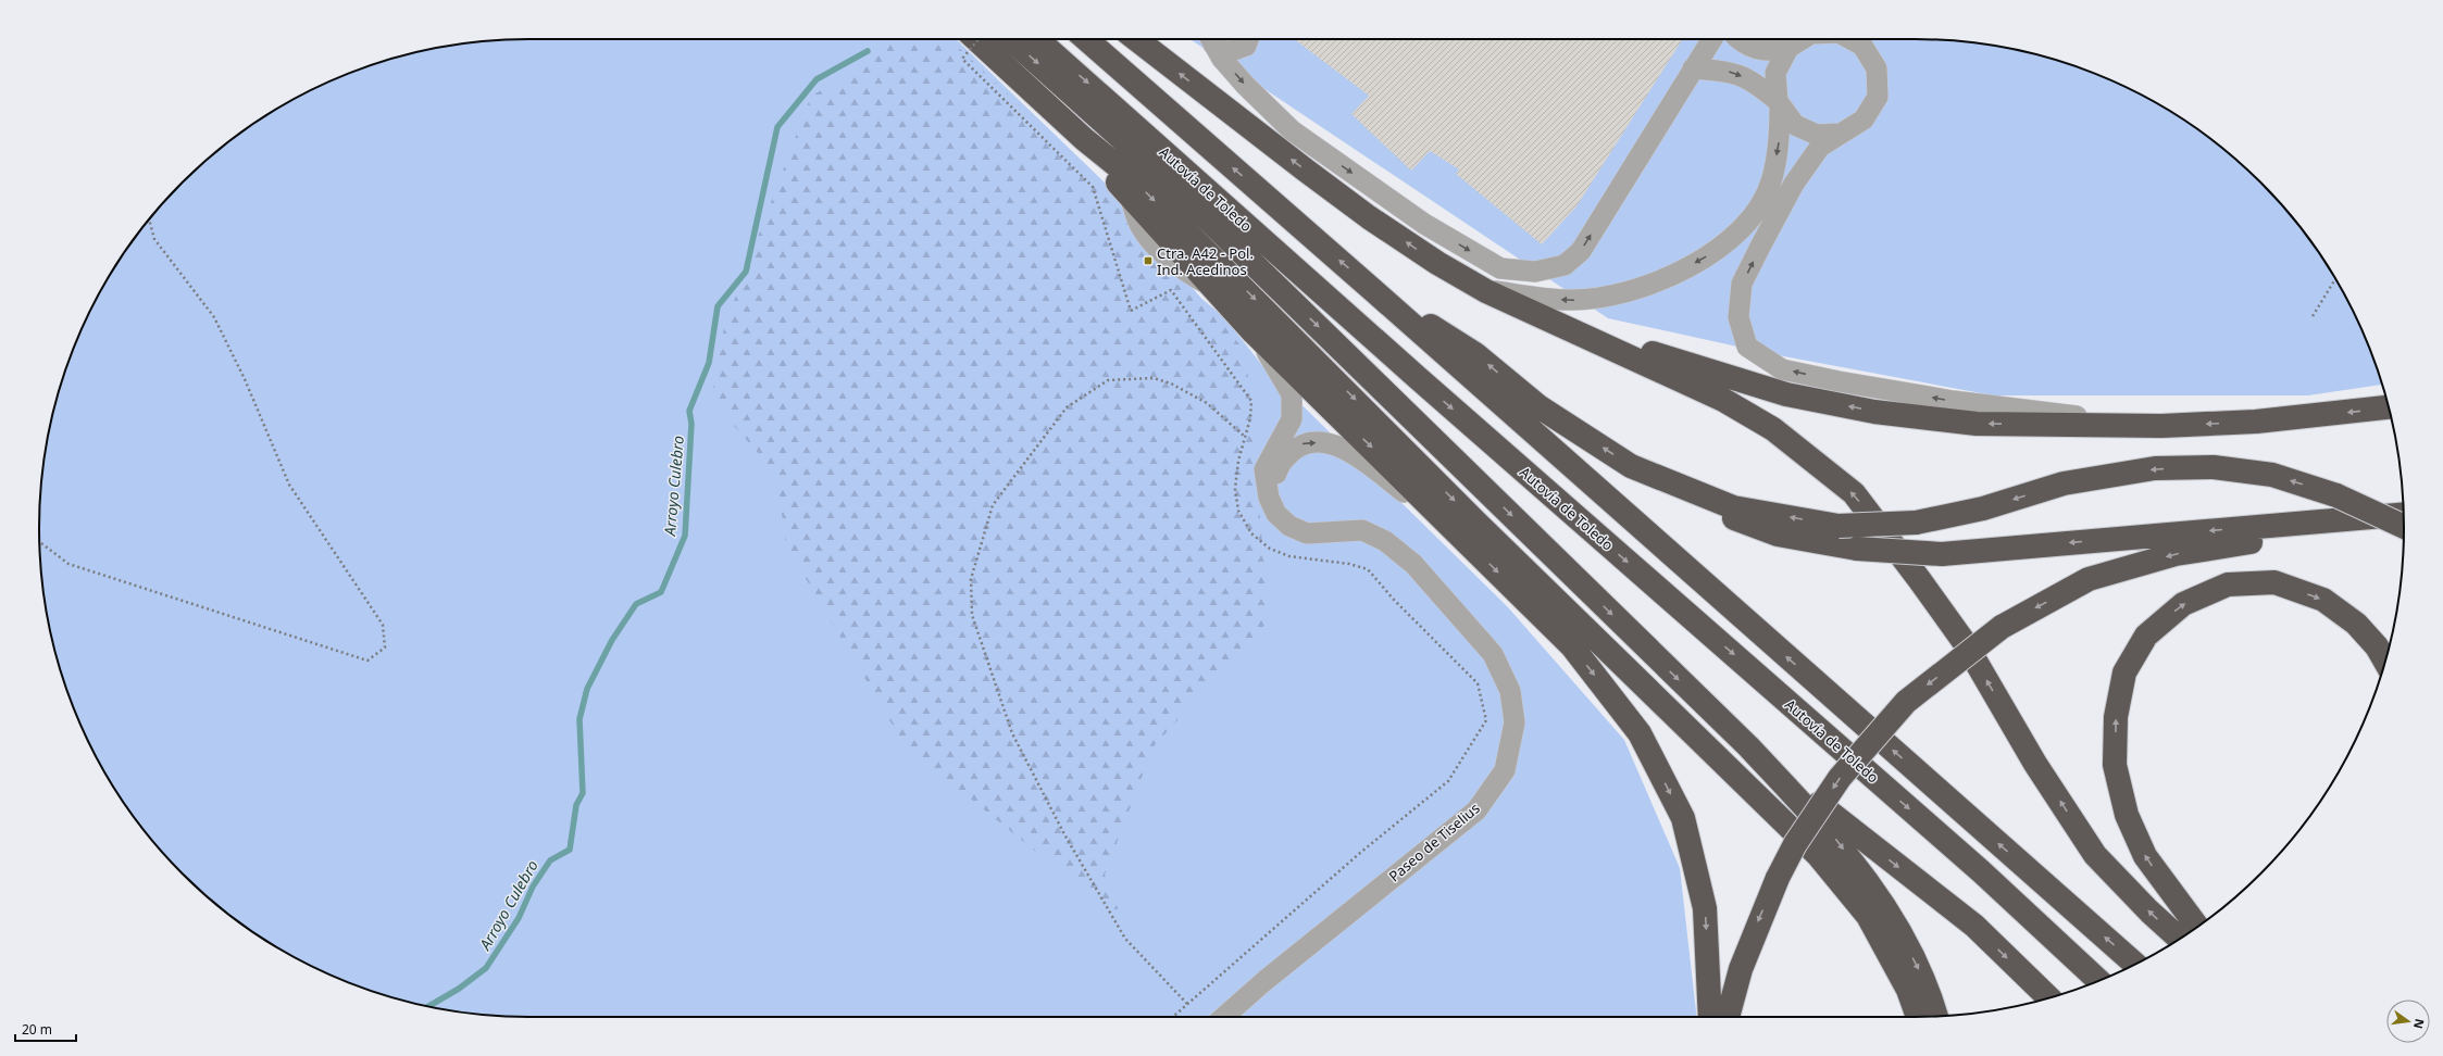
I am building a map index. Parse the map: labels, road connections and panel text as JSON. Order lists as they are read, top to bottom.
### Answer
{
  "streets": {
    "highway": ["Autovía de Toledo"],
    "street": ["Paseo de Tiselius"]
  },
  "water": ["Arroyo Culebro"],
  "places": {
    "transit": ["Ctra. A42 - Pol. Ind. Acedinos"]
  },
  "scale_bar": "20 m",
  "north": "right"
}
